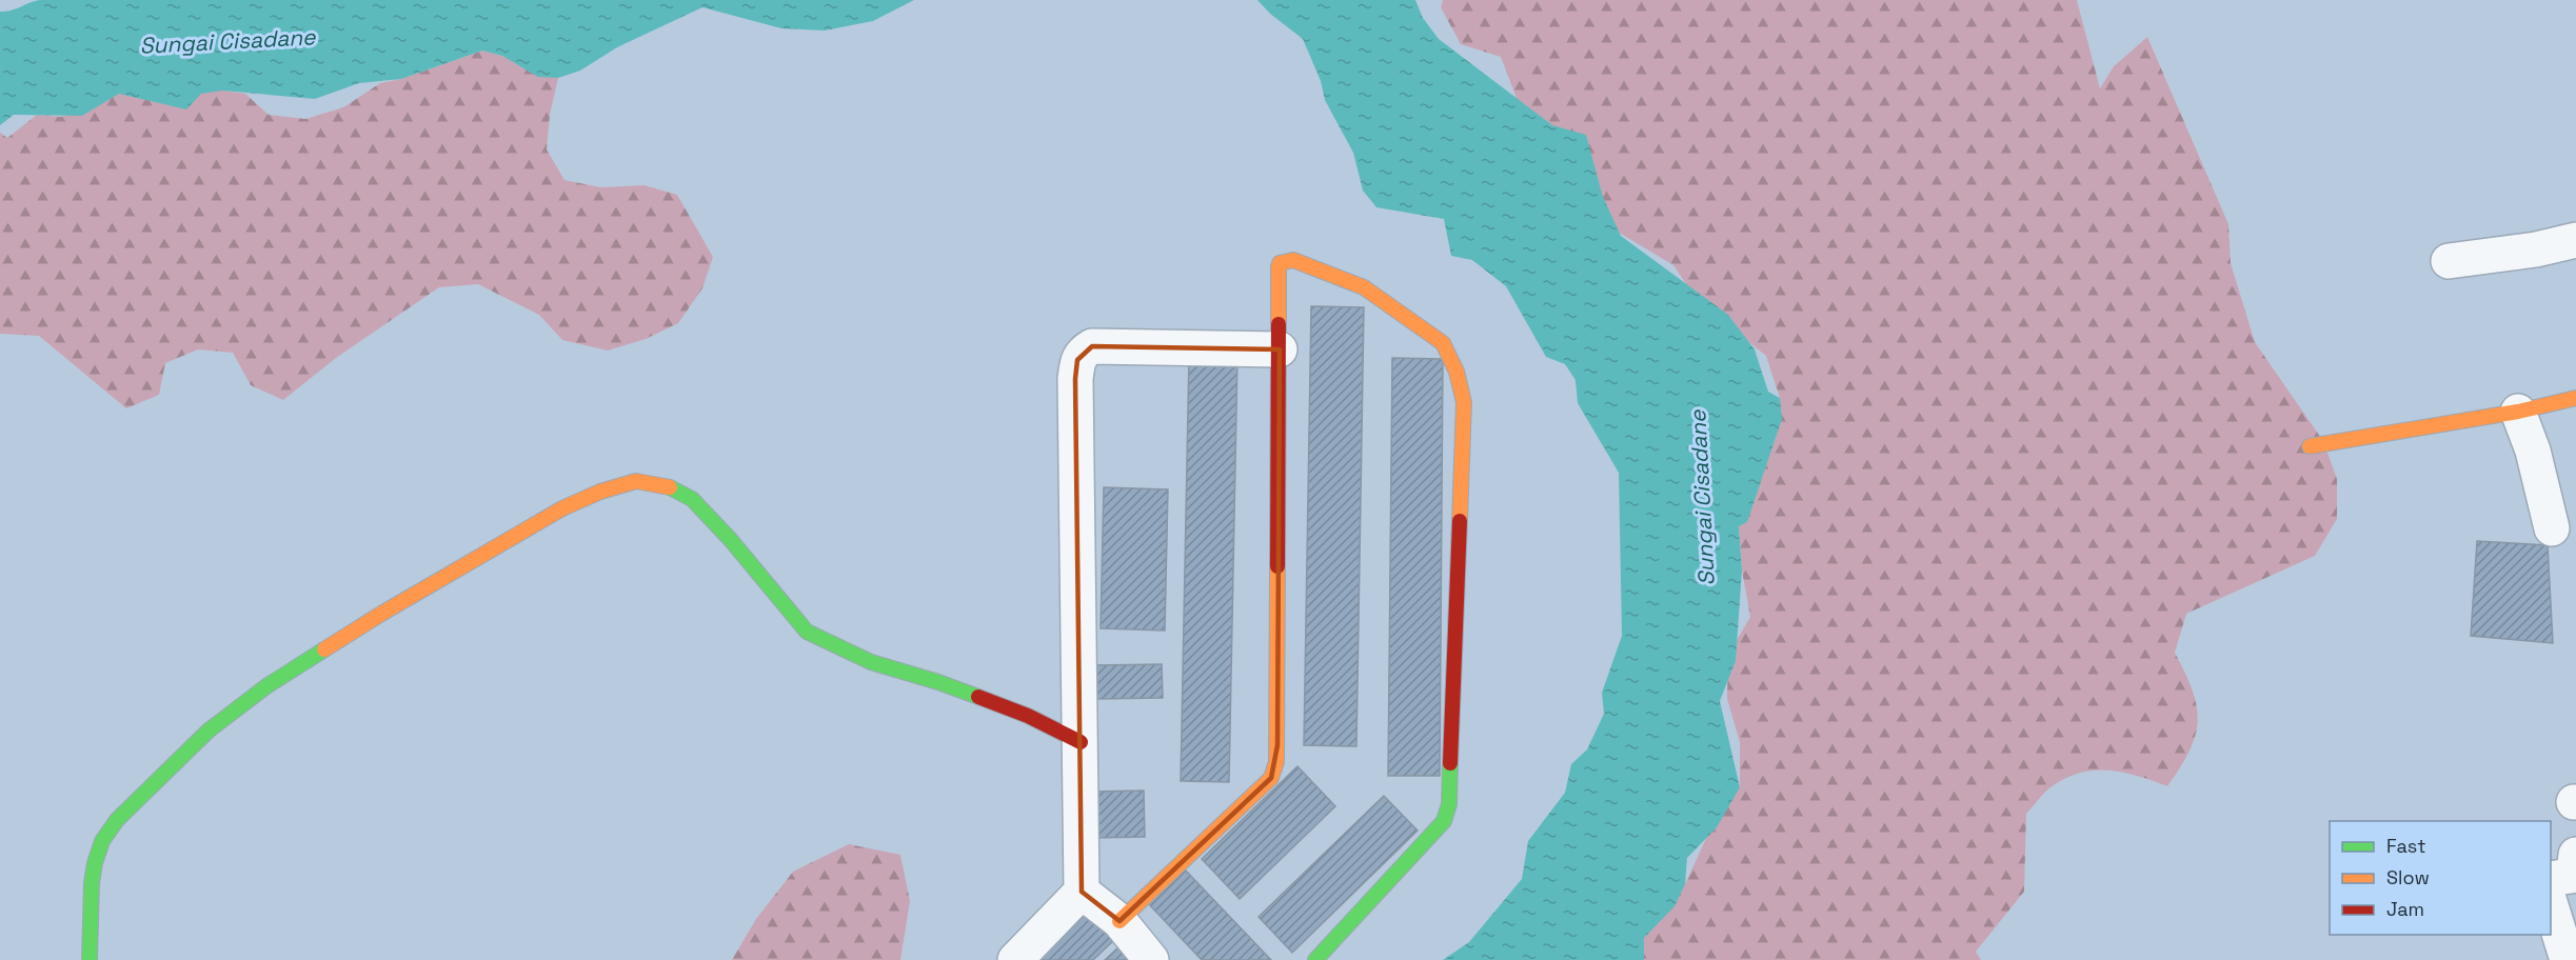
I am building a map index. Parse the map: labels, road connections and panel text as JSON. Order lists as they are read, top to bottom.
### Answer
{
  "water": ["Sungai Cisadane"],
  "legend": ["Fast", "Slow", "Jam"]
}
